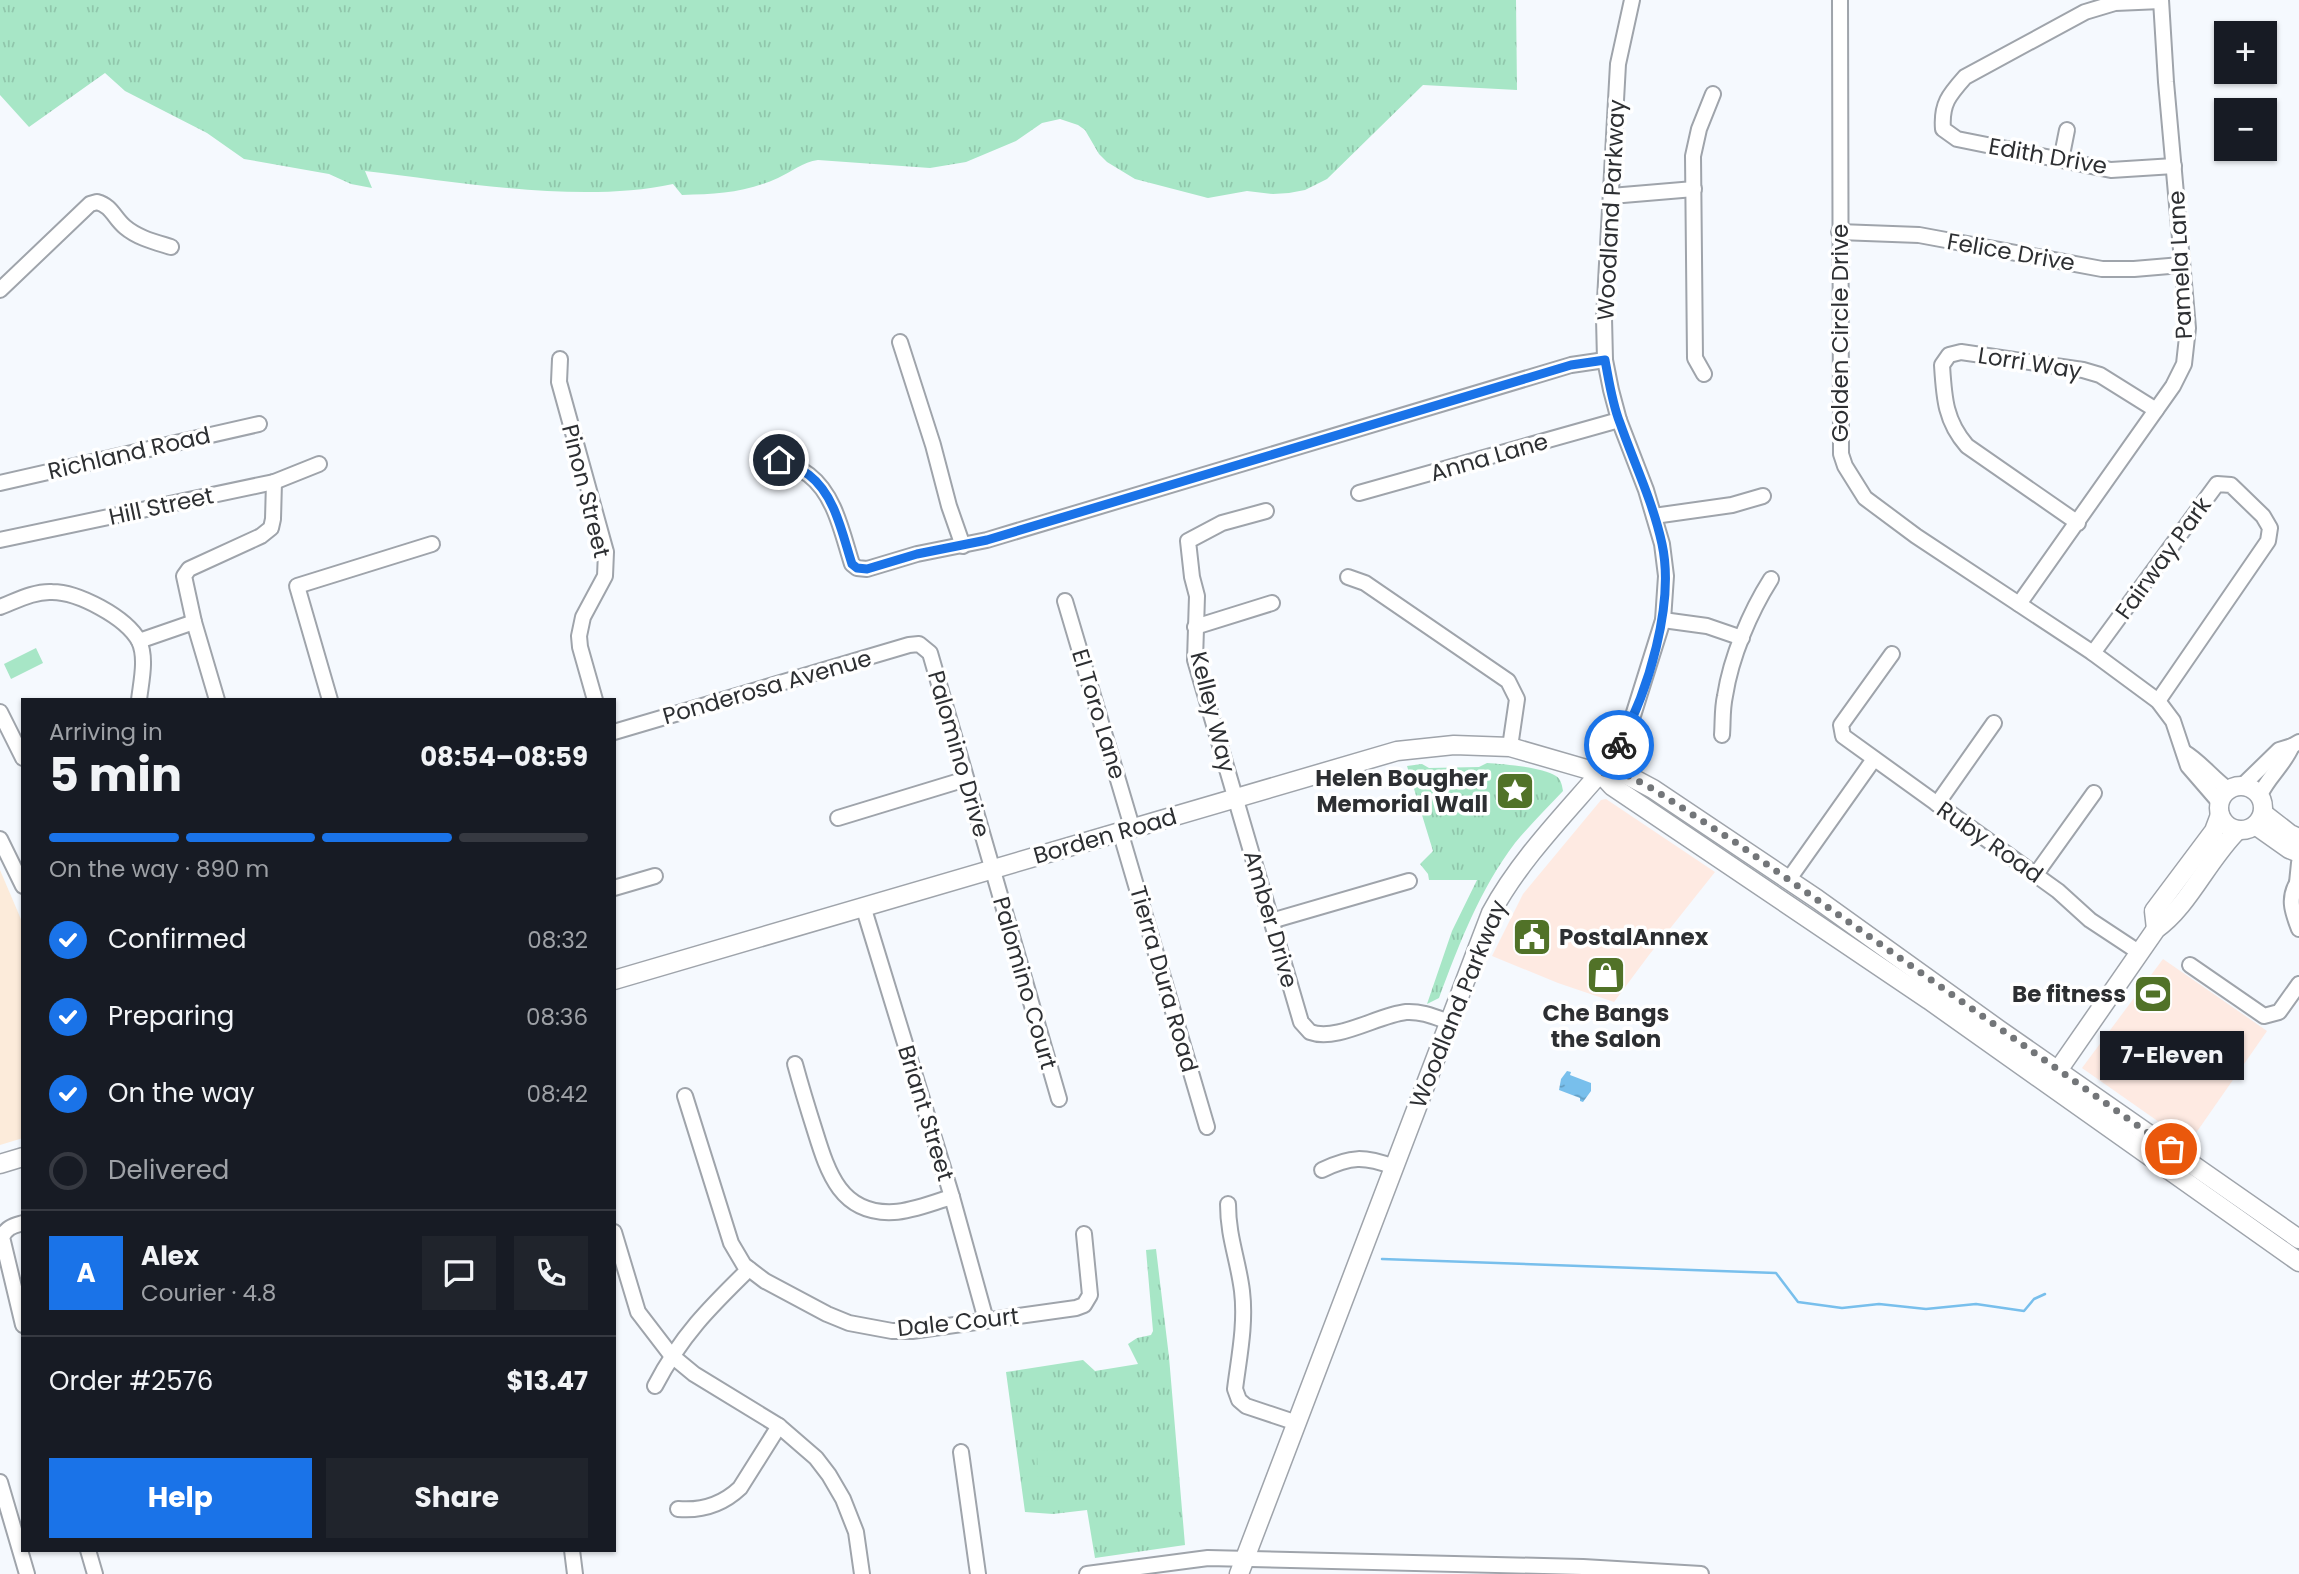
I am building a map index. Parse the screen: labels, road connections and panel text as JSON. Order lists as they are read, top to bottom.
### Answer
{
  "streets": {
    "main road": ["Woodland Parkway", "Borden Road"],
    "street": [
      "Edith Drive",
      "Felice Drive",
      "Pamela Lane",
      "Golden Circle Drive",
      "Lorri Way",
      "Richland Road",
      "Anna Lane",
      "Pinon Street",
      "Hill Street",
      "Fairway Park",
      "Ponderosa Avenue",
      "Kelley Way",
      "El Toro Lane",
      "Palomino Drive",
      "Ruby Road",
      "Amber Drive",
      "Tierra Dura Road",
      "Palomino Court",
      "Briant Street",
      "Dale Court"
    ]
  },
  "crossings": [
    ["Edith Drive", "Pamela Lane"],
    ["Woodland Parkway", "Anna Lane"],
    ["Woodland Parkway", "Borden Road"],
    ["Woodland Parkway", "Amber Drive"],
    ["Felice Drive", "Pamela Lane"],
    ["Felice Drive", "Golden Circle Drive"],
    ["Pamela Lane", "Golden Circle Drive"],
    ["Pamela Lane", "Lorri Way"],
    ["Golden Circle Drive", "Fairway Park"],
    ["Ponderosa Avenue", "Palomino Drive"],
    ["Kelley Way", "Borden Road"],
    ["Kelley Way", "Amber Drive"],
    ["El Toro Lane", "Borden Road"],
    ["El Toro Lane", "Tierra Dura Road"],
    ["Palomino Drive", "Borden Road"],
    ["Palomino Drive", "Palomino Court"],
    ["Borden Road", "Amber Drive"],
    ["Borden Road", "Tierra Dura Road"],
    ["Borden Road", "Palomino Court"],
    ["Borden Road", "Briant Street"],
    ["Briant Street", "Dale Court"]
  ],
  "places": {
    "place": ["Helen Bougher Memorial Wall"],
    "public building": ["PostalAnnex"],
    "shop": ["Che Bangs the Salon"],
    "sports": ["Be fitness"],
    "other": ["7-Eleven"]
  },
  "page": {
    "map_buttons": ["+", "−"],
    "heading": ["5 min", "Arriving in", "08:54–08:59"],
    "panel": [
      "Alex",
      "Courier · 4.8",
      "Order #2576",
      "$13.47"
    ],
    "bar": "On the way · 890 m",
    "list": [
      ["Confirmed", "08:32"],
      ["Preparing", "08:36"],
      ["On the way", "08:42"],
      "Delivered"
    ],
    "bubble": "7-Eleven",
    "round": "A",
    "buttons": ["Help", "Share"]
  }
}
